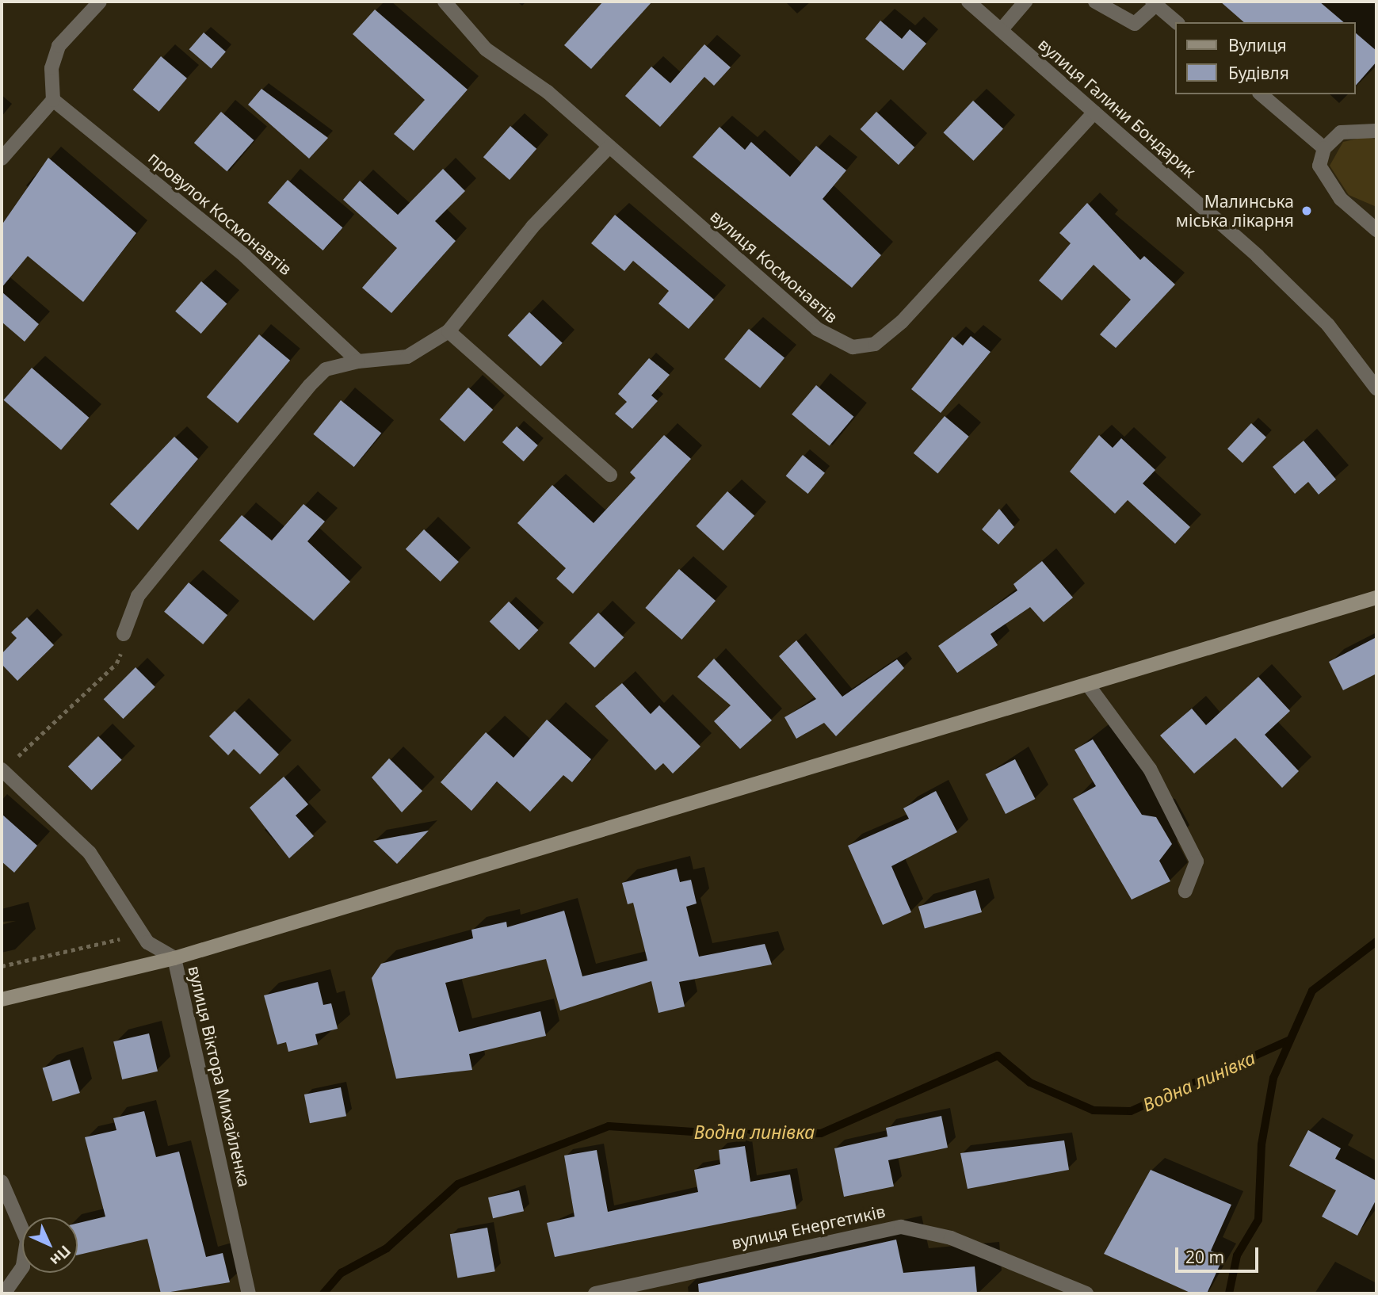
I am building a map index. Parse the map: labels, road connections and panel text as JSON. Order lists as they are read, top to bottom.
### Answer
{
  "streets": {
    "street": [
      "вулиця Галини Бондарик",
      "провулок Космонавтів",
      "вулиця Космонавтів",
      "вулиця Віктора Михайленка",
      "вулиця Енергетиків"
    ]
  },
  "crossings": [
    ["вулиця Галини Бондарик", "вулиця Космонавтів"]
  ],
  "water": ["Водна линівка"],
  "places": ["Малинська міська лікарня"],
  "legend": ["Вулиця", "Будівля"],
  "scale_bar": "20 m",
  "north": "bottom right"
}
